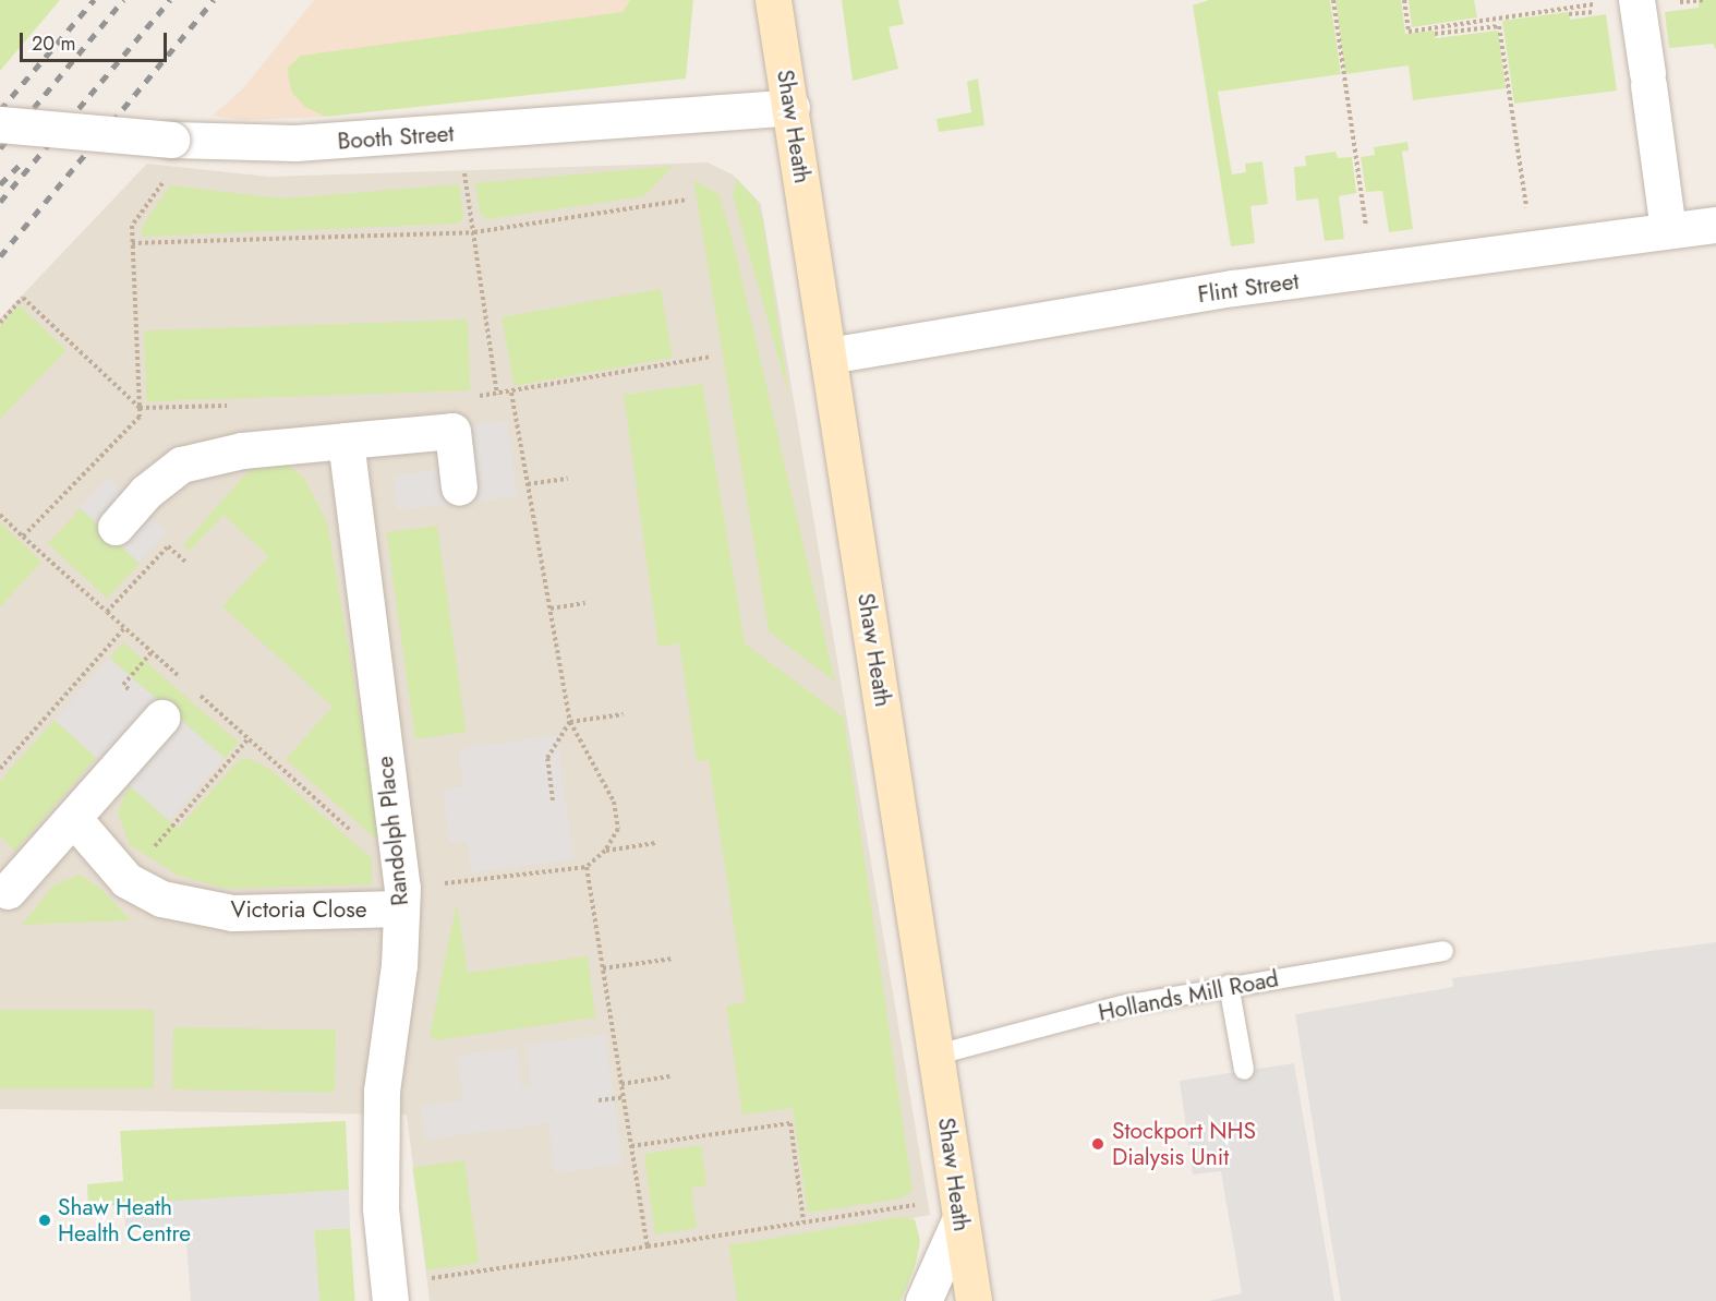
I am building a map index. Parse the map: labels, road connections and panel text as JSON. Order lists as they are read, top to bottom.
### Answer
{
  "streets": {
    "main road": ["Shaw Heath"],
    "street": [
      "Booth Street",
      "Flint Street",
      "Randolph Place",
      "Victoria Close"
    ],
    "lane": ["Hollands Mill Road"]
  },
  "crossings": [
    ["Shaw Heath", "Booth Street"],
    ["Shaw Heath", "Flint Street"],
    ["Shaw Heath", "Hollands Mill Road"],
    ["Randolph Place", "Victoria Close"]
  ],
  "places": ["Stockport NHS Dialysis Unit", "Shaw Heath Health Centre"],
  "scale_bar": "20 m"
}
